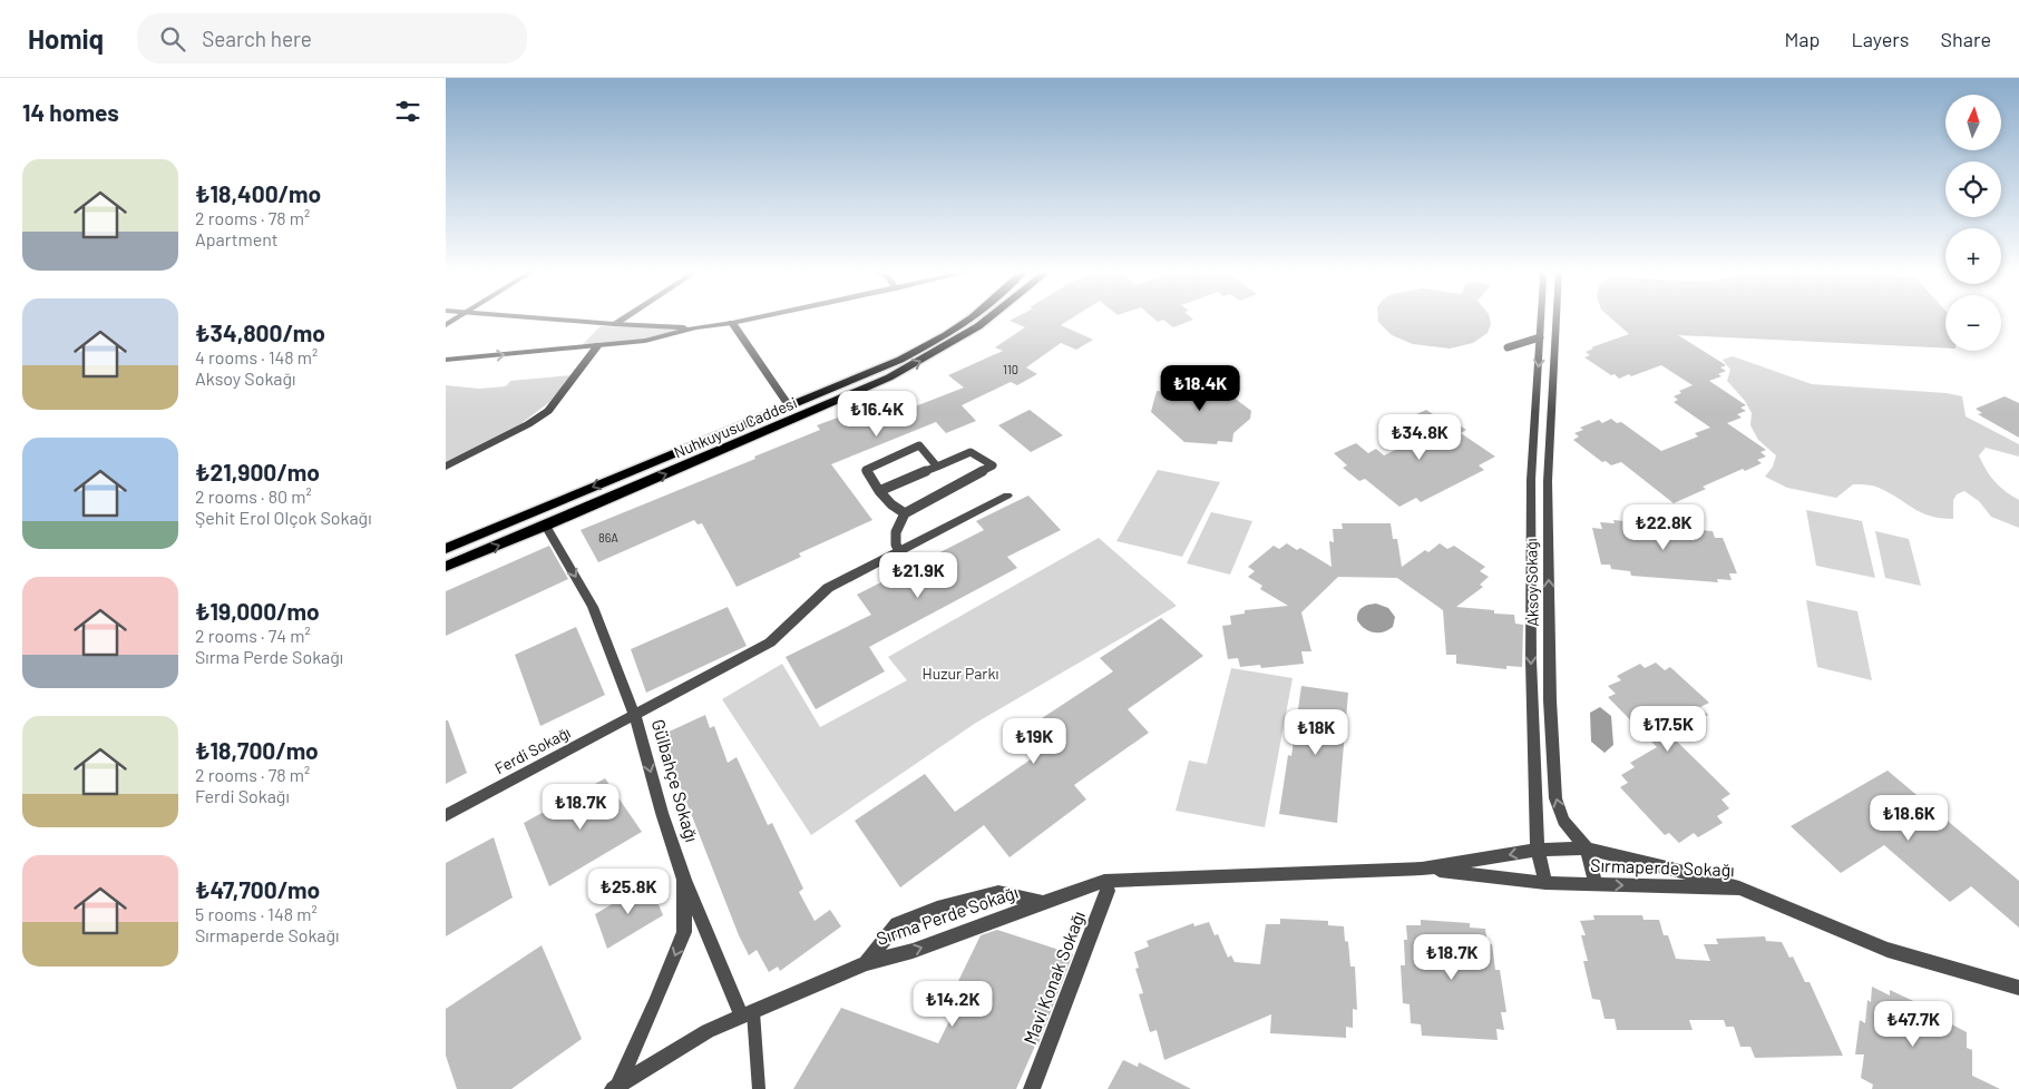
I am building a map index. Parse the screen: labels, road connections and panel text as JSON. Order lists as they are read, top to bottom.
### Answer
{
  "streets": {
    "main road": ["Nuhkuyusu Caddesi"],
    "street": [
      "Aksoy Sokağı",
      "Ferdi Sokağı",
      "Gülbahçe Sokağı",
      "Sırmaperde Sokağı",
      "Sırma Perde Sokağı",
      "Mavi Konak Sokağı"
    ]
  },
  "crossings": [
    ["Nuhkuyusu Caddesi", "Gülbahçe Sokağı"],
    ["Aksoy Sokağı", "Sırmaperde Sokağı"],
    ["Ferdi Sokağı", "Gülbahçe Sokağı"],
    ["Sırmaperde Sokağı", "Sırma Perde Sokağı"],
    ["Sırma Perde Sokağı", "Mavi Konak Sokağı"]
  ],
  "one_way": ["Gülbahçe Sokağı"],
  "parks": ["Huzur Parkı"],
  "house_numbers": ["110", "86A"],
  "north": "top",
  "page": {
    "header": "Homiq",
    "search": "Search here",
    "nav": ["Map", "Layers", "Share"],
    "heading": "14 homes",
    "map_buttons": ["+", "−"],
    "list": [
      {
        "name": "₺18,400/mo",
        "note": "2 rooms · 78 m² · Apartment"
      },
      {
        "name": "₺34,800/mo",
        "note": "4 rooms · 148 m² · Aksoy Sokağı"
      },
      {
        "name": "₺21,900/mo",
        "note": "2 rooms · 80 m² · Şehit Erol Olçok Sokağı"
      },
      {
        "name": "₺19,000/mo",
        "note": "2 rooms · 74 m² · Sırma Perde Sokağı"
      },
      {
        "name": "₺18,700/mo",
        "note": "2 rooms · 78 m² · Ferdi Sokağı"
      },
      {
        "name": "₺47,700/mo",
        "note": "5 rooms · 148 m² · Sırmaperde Sokağı"
      }
    ],
    "price": [
      "₺18.4K",
      "₺16.4K",
      "₺34.8K",
      "₺22.8K",
      "₺21.9K",
      "₺17.5K",
      "₺18K",
      "₺19K",
      "₺18.7K",
      "₺18.6K",
      "₺25.8K",
      "₺18.7K",
      "₺14.2K",
      "₺47.7K"
    ]
  }
}
